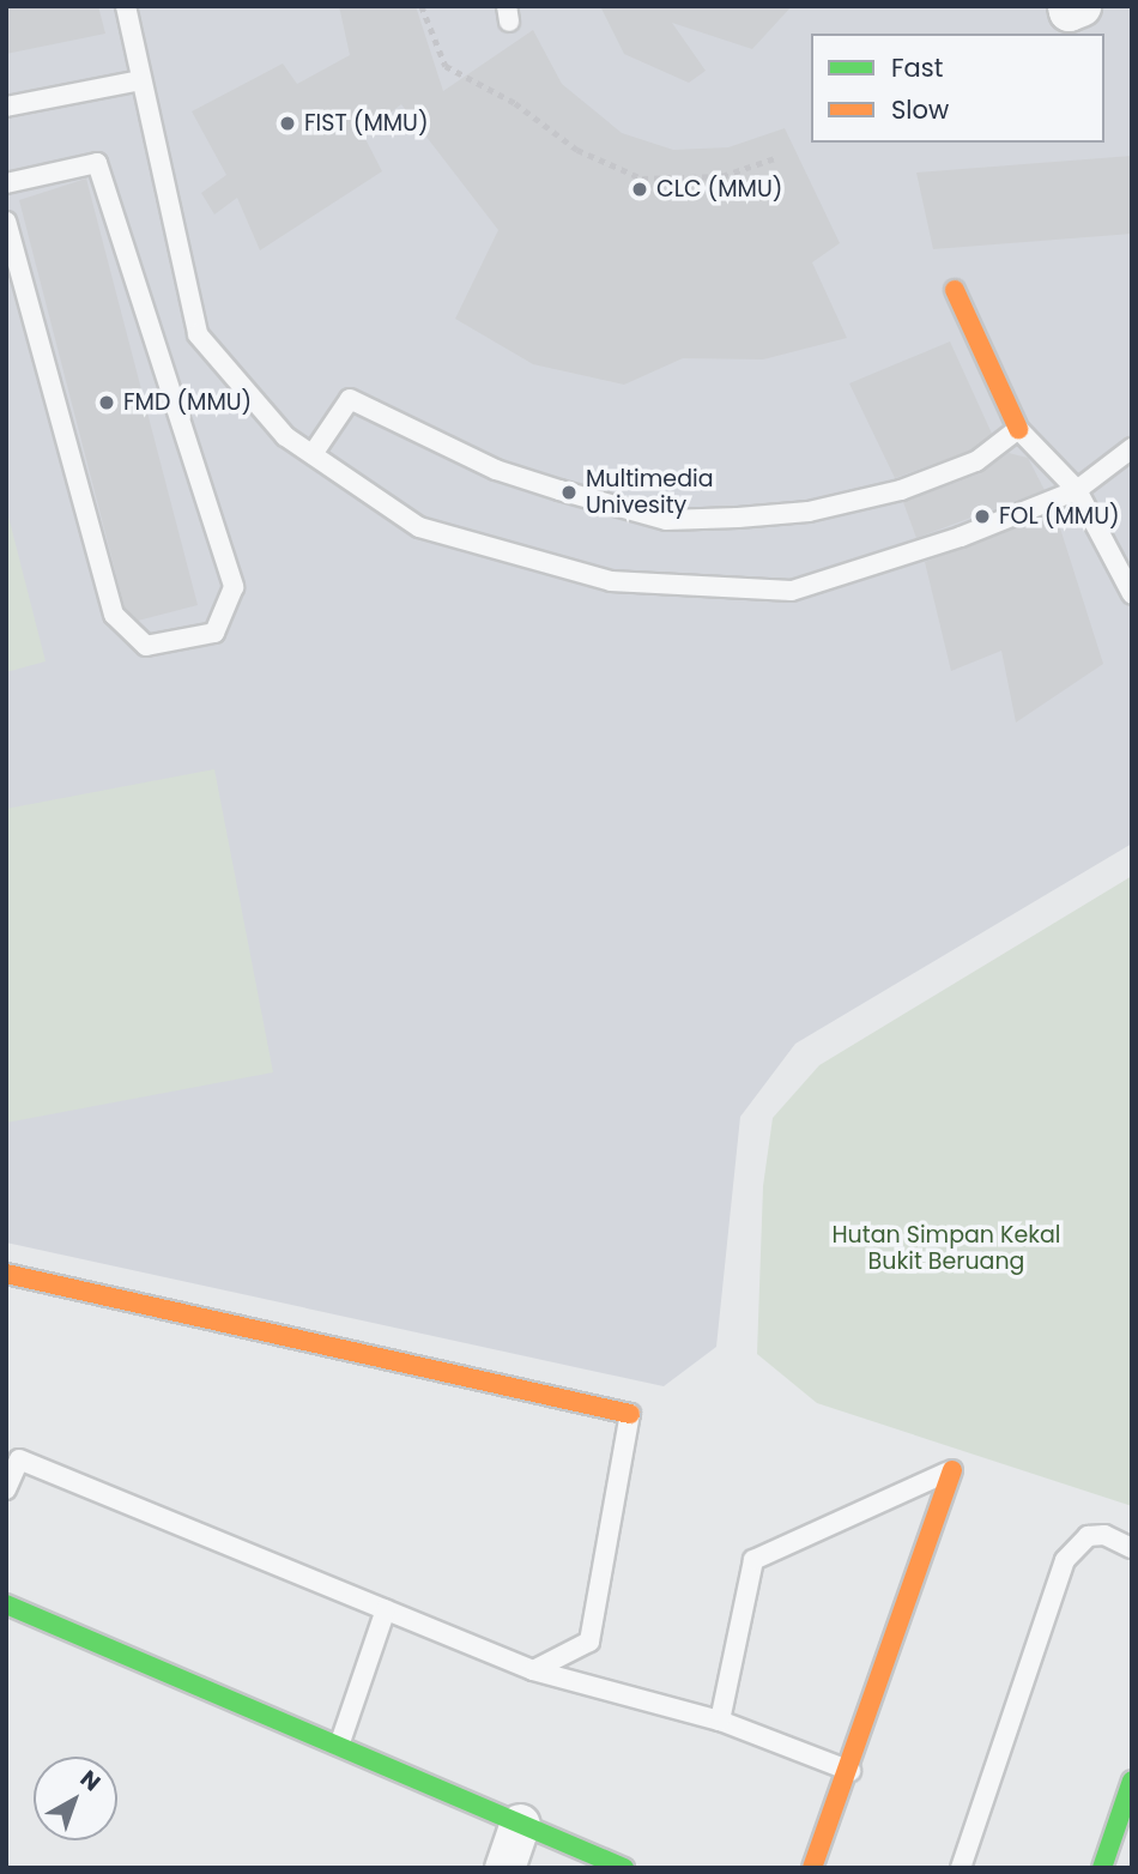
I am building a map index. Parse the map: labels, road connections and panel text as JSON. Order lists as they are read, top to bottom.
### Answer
{
  "parks": ["Hutan Simpan Kekal Bukit Beruang"],
  "places": [
    "FIST (MMU)",
    "CLC (MMU)",
    "FMD (MMU)",
    "Multimedia Univesity",
    "FOL (MMU)"
  ],
  "legend": ["Fast", "Slow"],
  "north": "top right"
}
